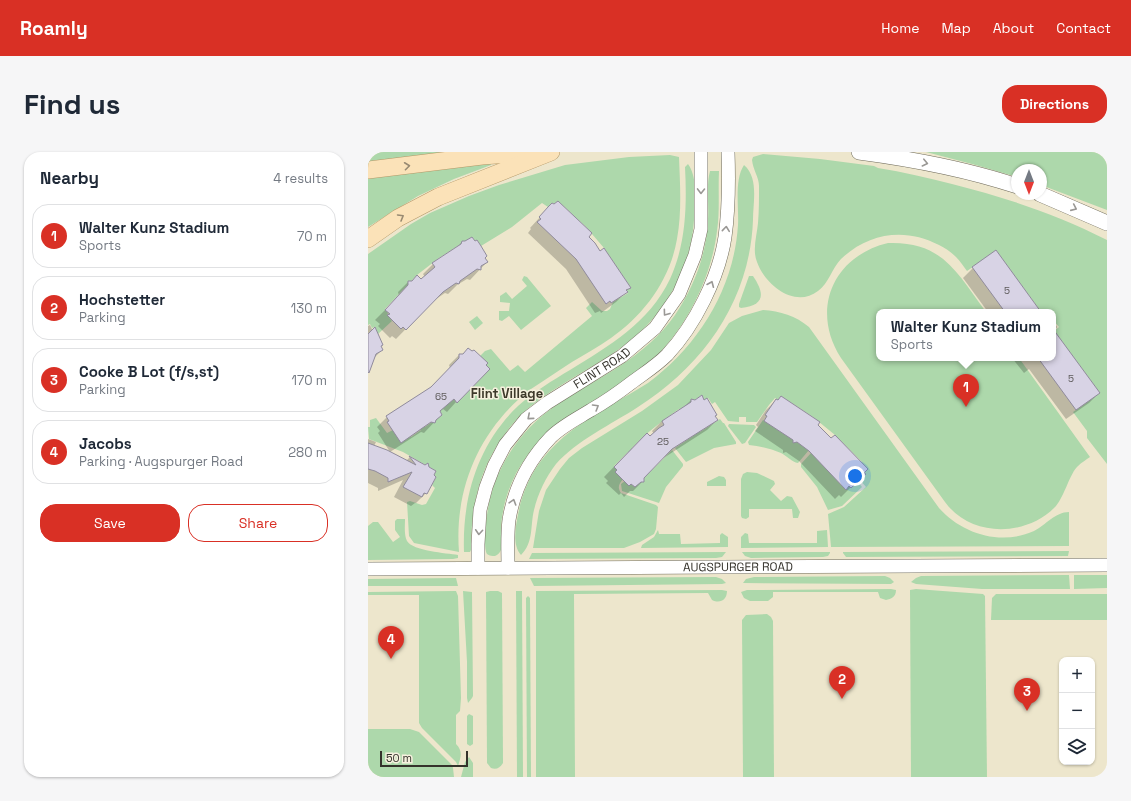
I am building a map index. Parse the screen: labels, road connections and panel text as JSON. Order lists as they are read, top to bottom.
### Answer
{
  "streets": {
    "street": ["FLINT ROAD", "AUGSPURGER ROAD"]
  },
  "crossings": [
    ["FLINT ROAD", "AUGSPURGER ROAD"]
  ],
  "districts": ["Flint Village"],
  "house_numbers": [
    "5",
    "5",
    "65",
    "25"
  ],
  "scale_bar": "50 m",
  "north": "bottom",
  "page": {
    "header": "Roamly",
    "nav": [
      "Home",
      "Map",
      "About",
      "Contact"
    ],
    "buttons": [
      "Directions",
      ["Save", "Share"]
    ],
    "title": "Find us",
    "heading": ["Nearby", "4 results"],
    "list": [
      {
        "mark": "1",
        "name": "Walter Kunz Stadium",
        "note": "Sports",
        "value": "70 m"
      },
      {
        "mark": "2",
        "name": "Hochstetter",
        "note": "Parking",
        "value": "130 m"
      },
      {
        "mark": "3",
        "name": "Cooke B Lot (f/s,st)",
        "note": "Parking",
        "value": "170 m"
      },
      {
        "mark": "4",
        "name": "Jacobs",
        "note": "Parking · Augspurger Road",
        "value": "280 m"
      }
    ],
    "popup": ["Walter Kunz Stadium", "Sports"],
    "pins": [
      "1",
      "4",
      "2",
      "3"
    ],
    "map_buttons": ["+", "−"],
    "scale": "50 m"
  }
}
